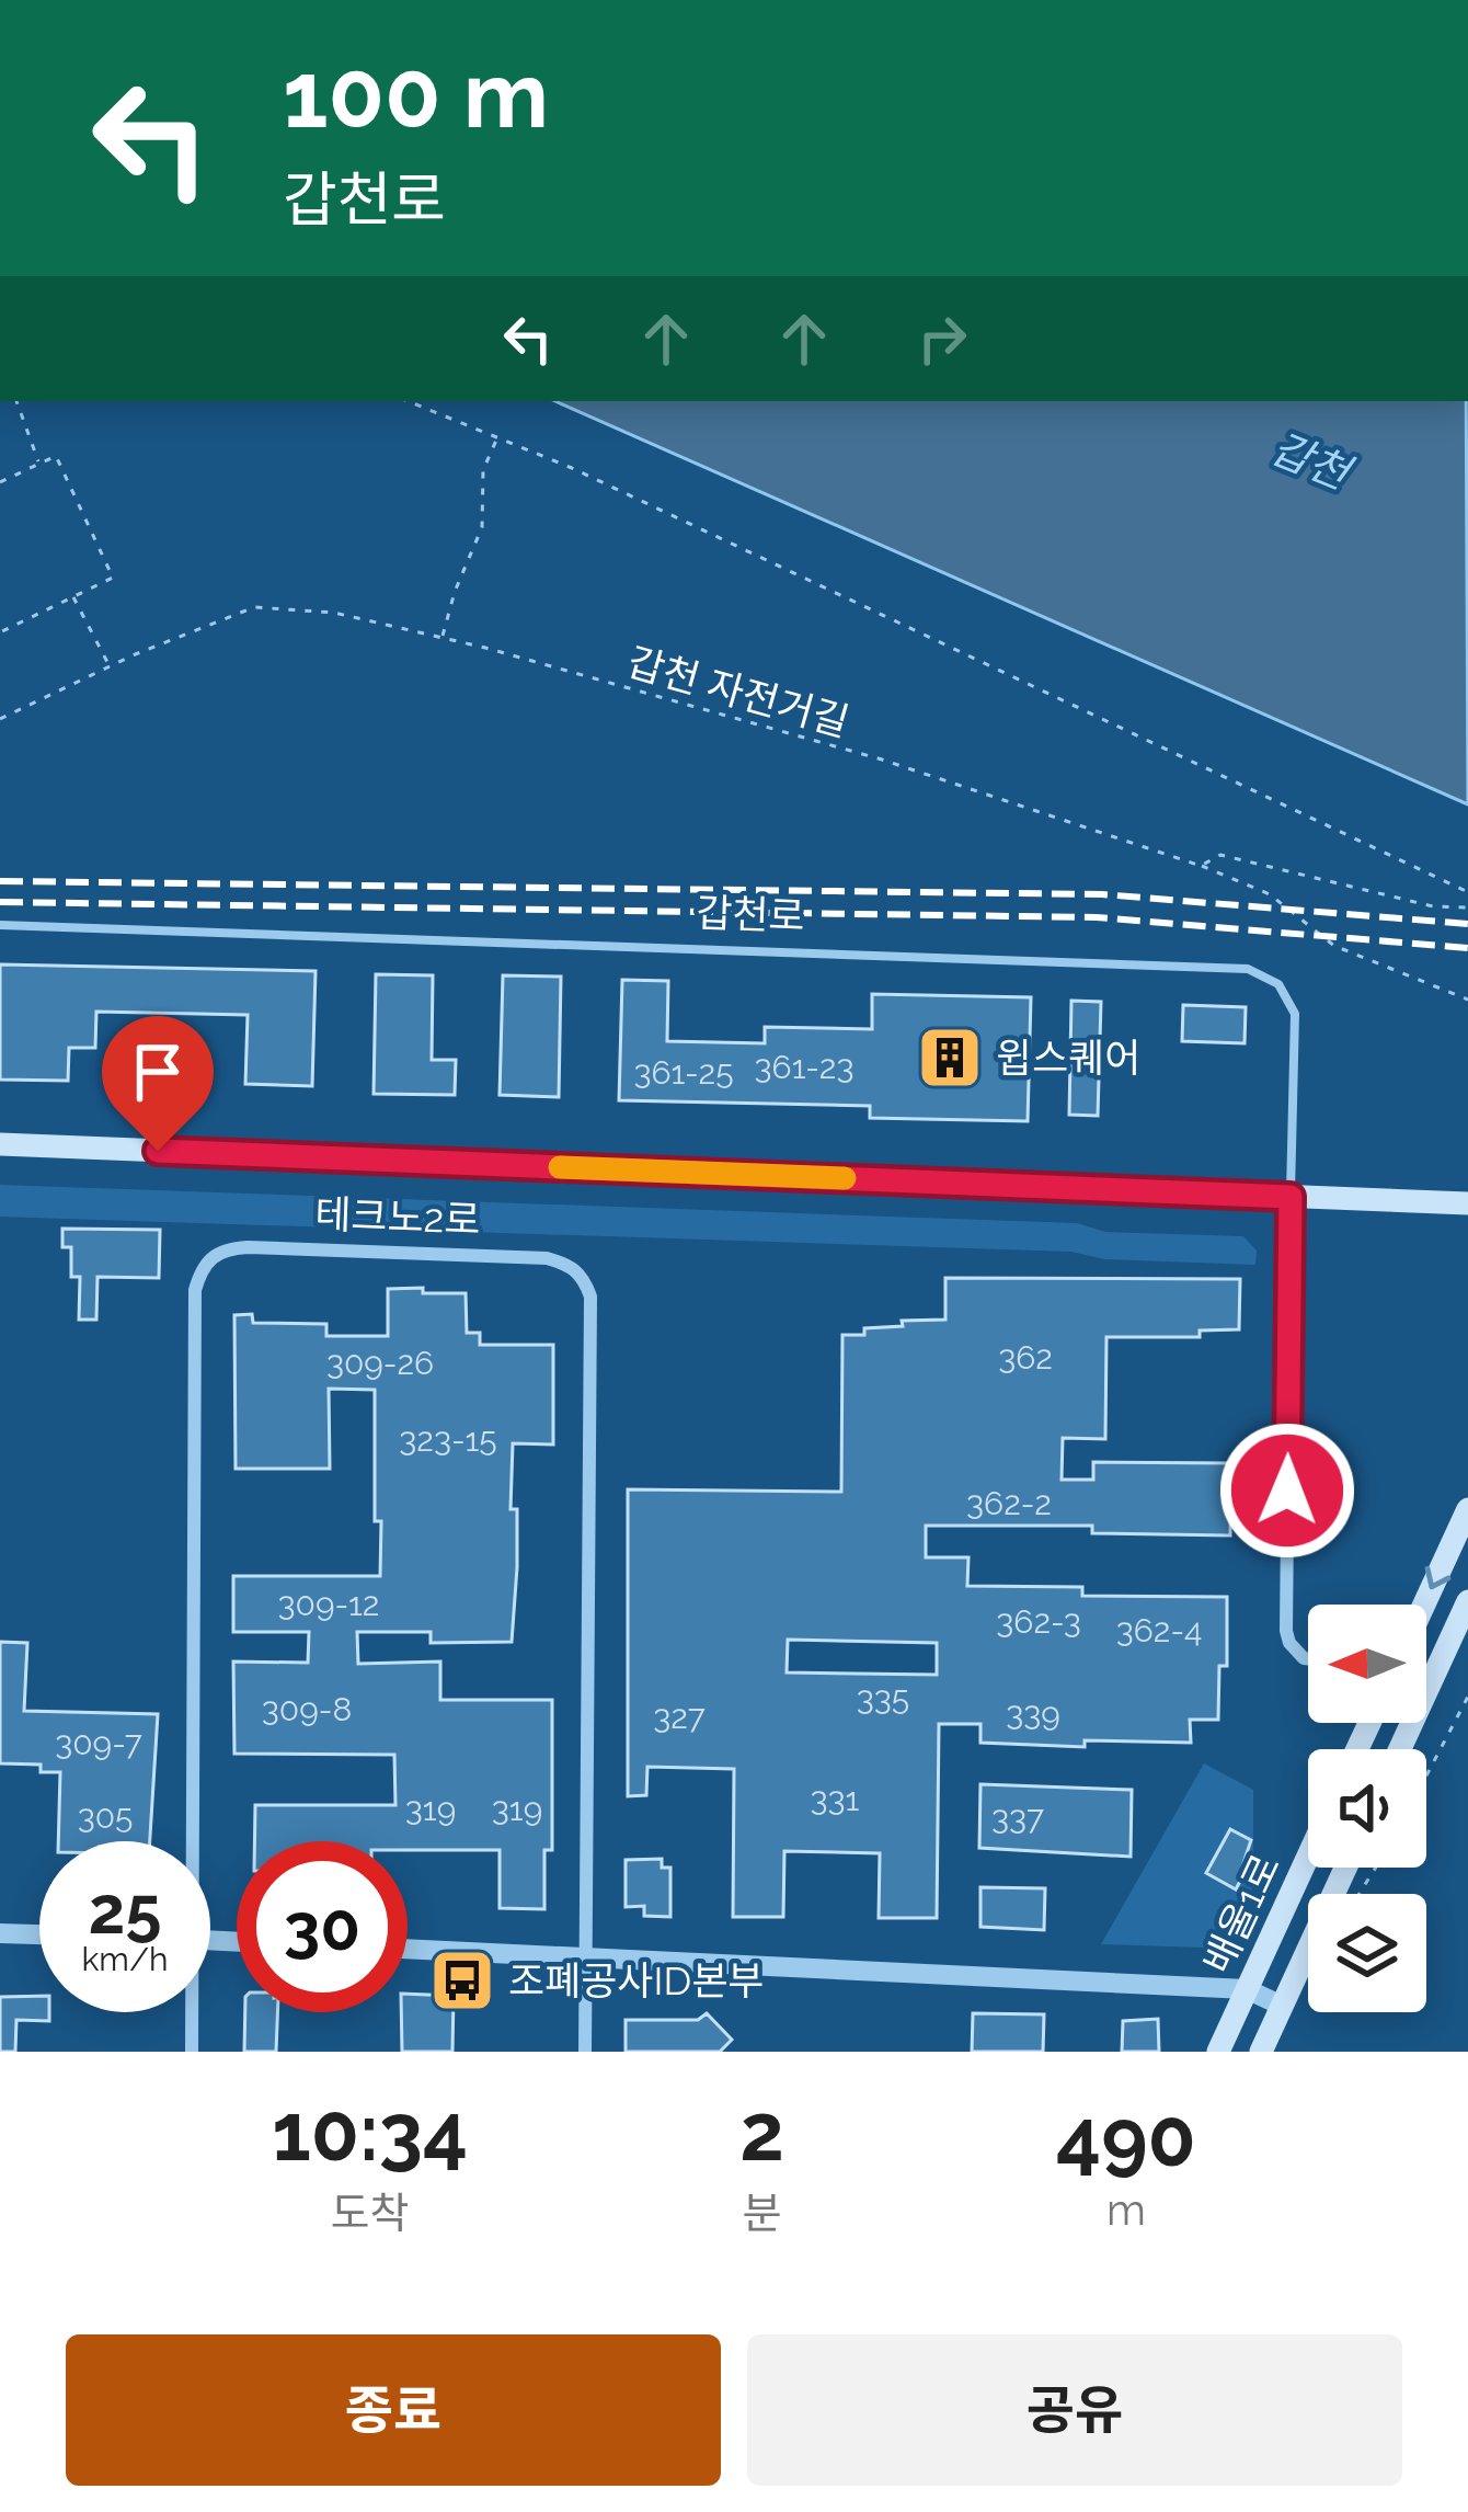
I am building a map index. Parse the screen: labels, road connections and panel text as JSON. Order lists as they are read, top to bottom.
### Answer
{
  "streets": {
    "main road": ["배울1로"],
    "street": ["테크노2로"],
    "lane": ["갑천로"],
    "path": ["갑천 자전거길"]
  },
  "water": ["갑천"],
  "places": {
    "building": ["윕스퀘어"],
    "bus stop": ["조폐공사ID본부"]
  },
  "house_numbers": [
    "361-23",
    "361-25",
    "362",
    "309-26",
    "323-15",
    "362-2",
    "309-12",
    "362-3",
    "362-4",
    "335",
    "309-8",
    "339",
    "327",
    "309-7",
    "331",
    "319",
    "319",
    "305",
    "337"
  ],
  "north": "left",
  "page": {
    "turn": ["100 m", "갑천로"],
    "speed": "25 km/h",
    "limit": "30",
    "eta": [
      "10:34",
      "도착",
      "2",
      "분",
      "490",
      "m"
    ],
    "buttons": ["종료", "공유"]
  }
}
